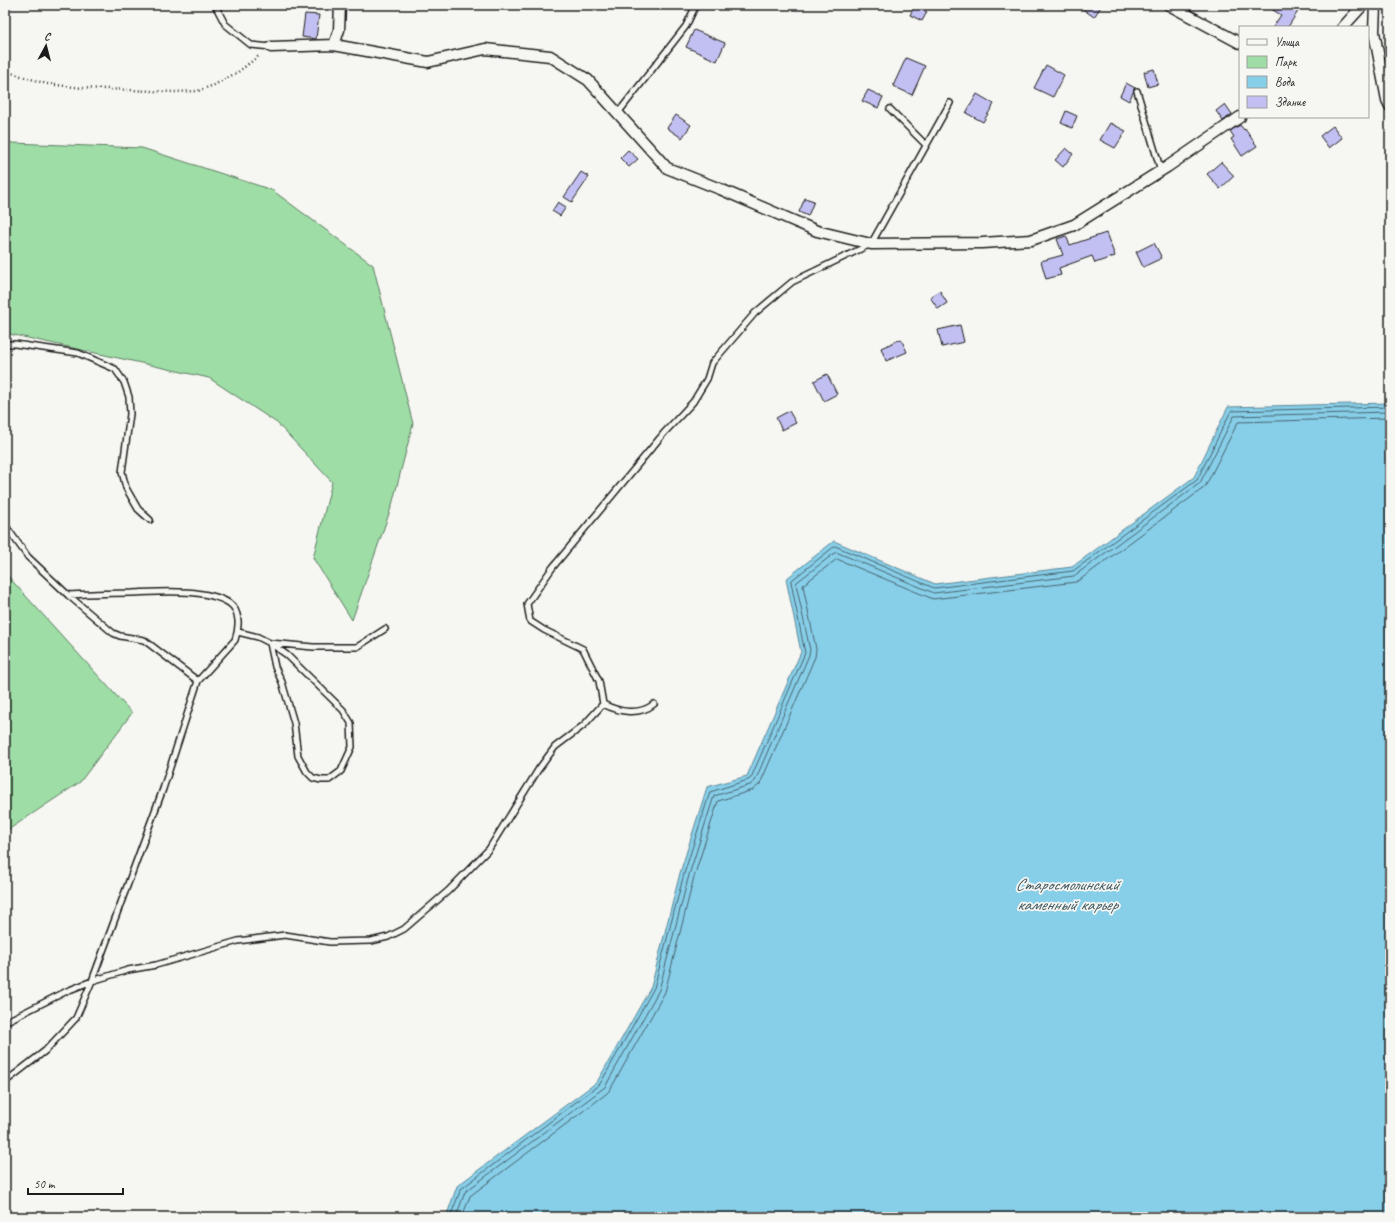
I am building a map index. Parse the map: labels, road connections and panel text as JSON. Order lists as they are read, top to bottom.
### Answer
{
  "water": ["Старосмолинский каменный карьер"],
  "legend": [
    "Улица",
    "Парк",
    "Вода",
    "Здание"
  ],
  "scale_bar": "50 m",
  "north": "top"
}
